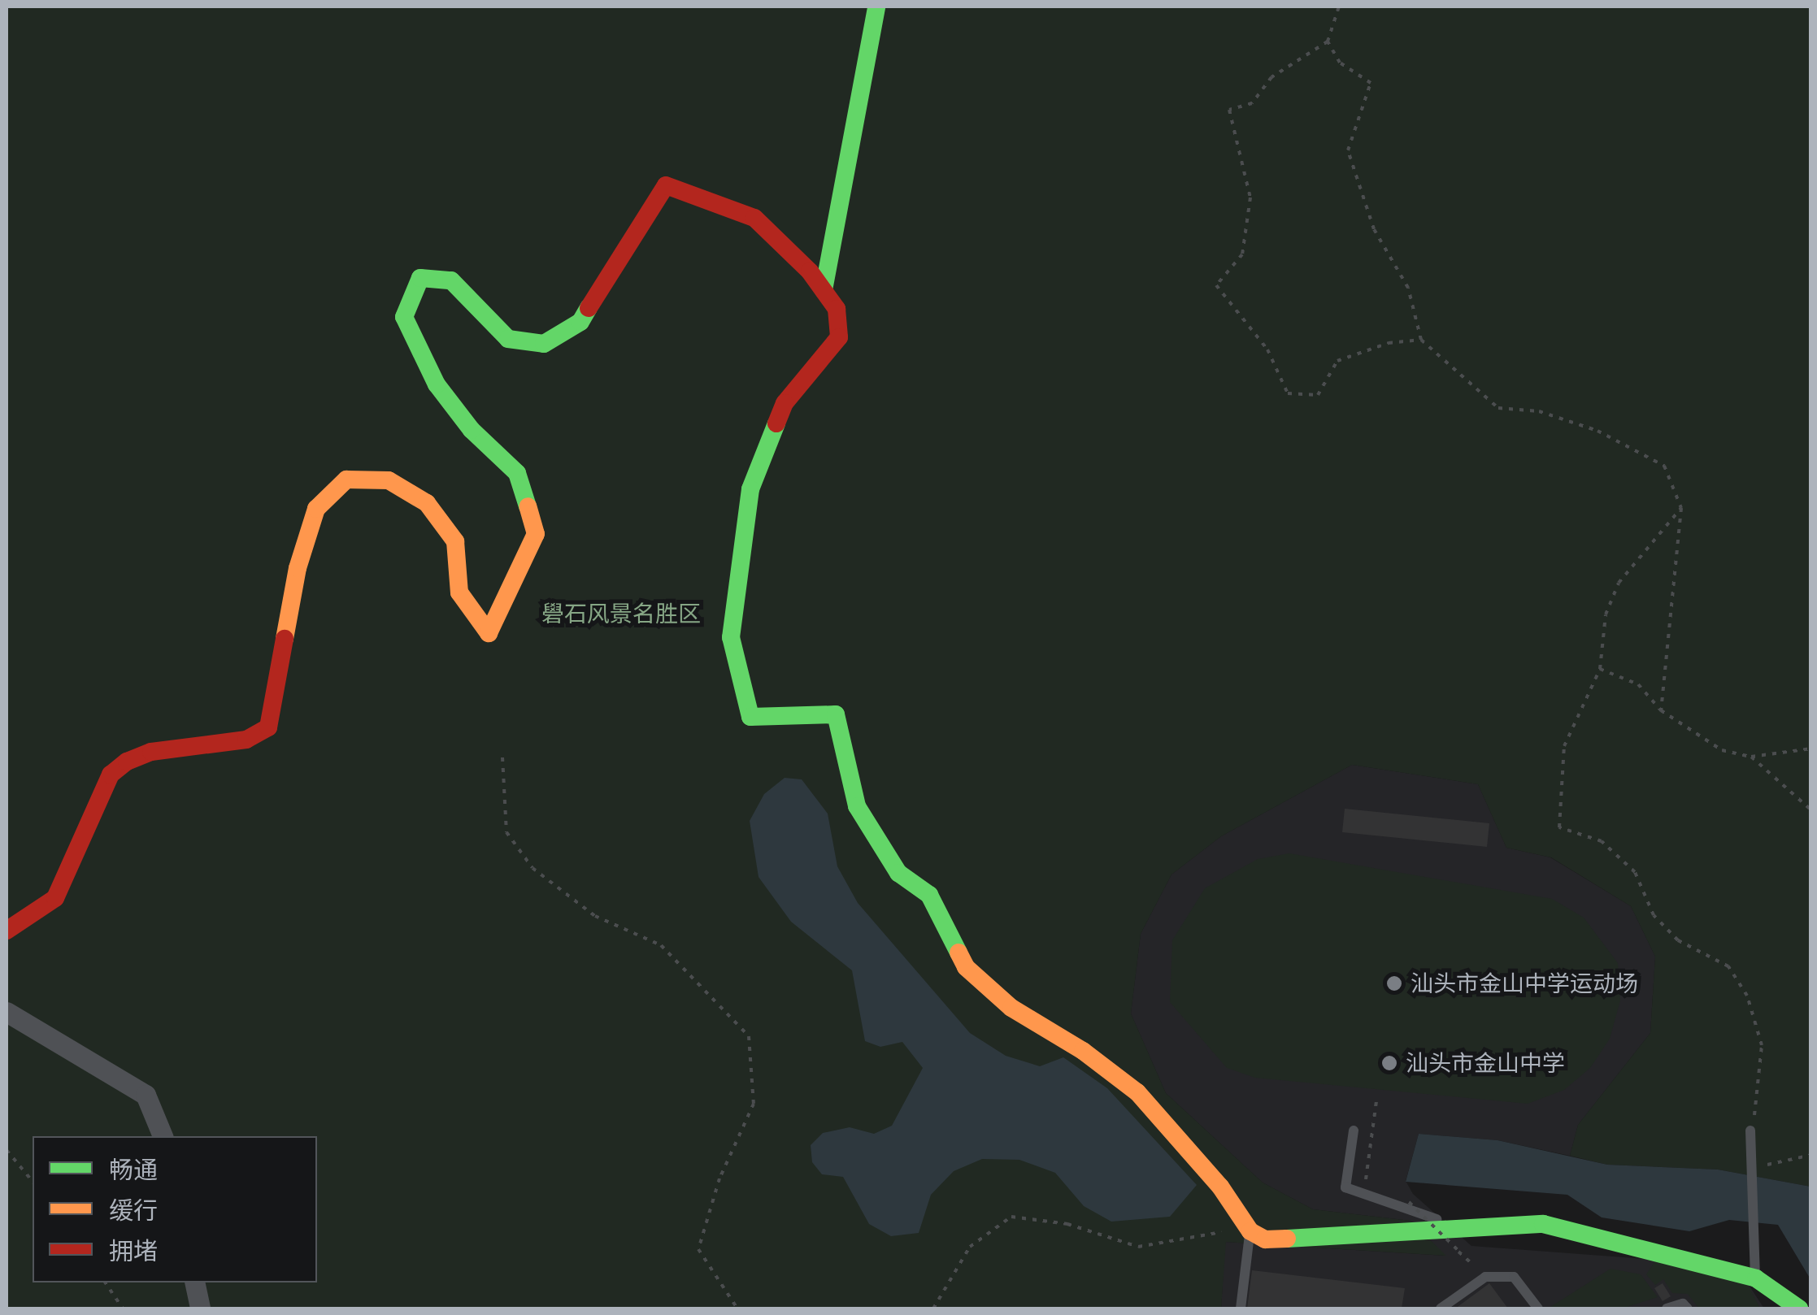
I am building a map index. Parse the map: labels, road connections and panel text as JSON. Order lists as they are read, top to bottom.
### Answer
{
  "parks": ["礐石风景名胜区"],
  "places": ["汕头市金山中学运动场", "汕头市金山中学"],
  "legend": ["畅通", "缓行", "拥堵"]
}
